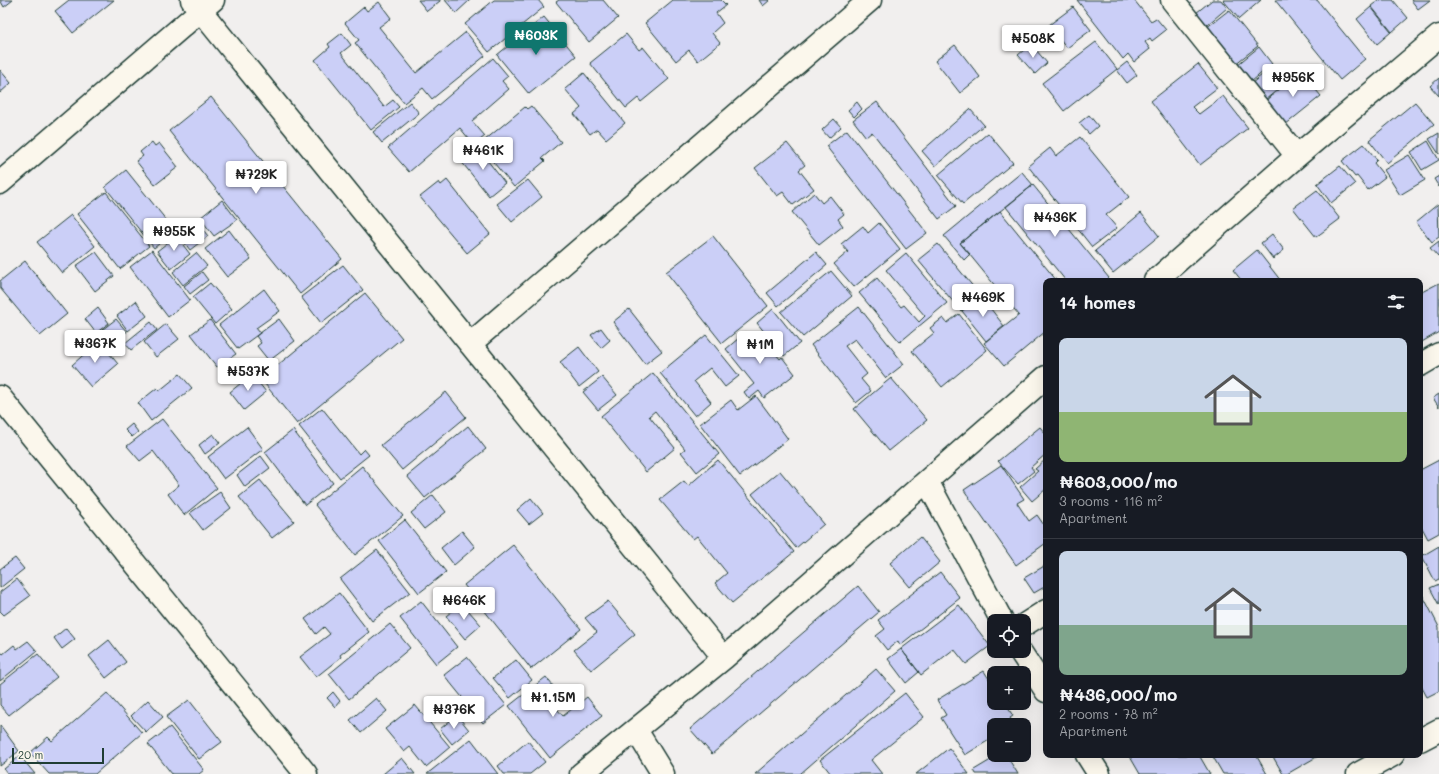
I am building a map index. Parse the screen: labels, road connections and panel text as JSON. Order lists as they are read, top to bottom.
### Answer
{
  "scale_bar": "20 m",
  "page": {
    "price": [
      "₦603K",
      "₦508K",
      "₦956K",
      "₦461K",
      "₦729K",
      "₦436K",
      "₦955K",
      "₦469K",
      "₦367K",
      "₦1M",
      "₦537K",
      "₦646K",
      "₦1.15M",
      "₦376K"
    ],
    "heading": "14 homes",
    "list": [
      {
        "name": "₦603,000/mo",
        "note": "3 rooms · 116 m² · Apartment"
      },
      {
        "name": "₦436,000/mo",
        "note": "2 rooms · 78 m² · Apartment"
      }
    ],
    "map_buttons": ["+", "−"],
    "scale": "20 m"
  }
}
